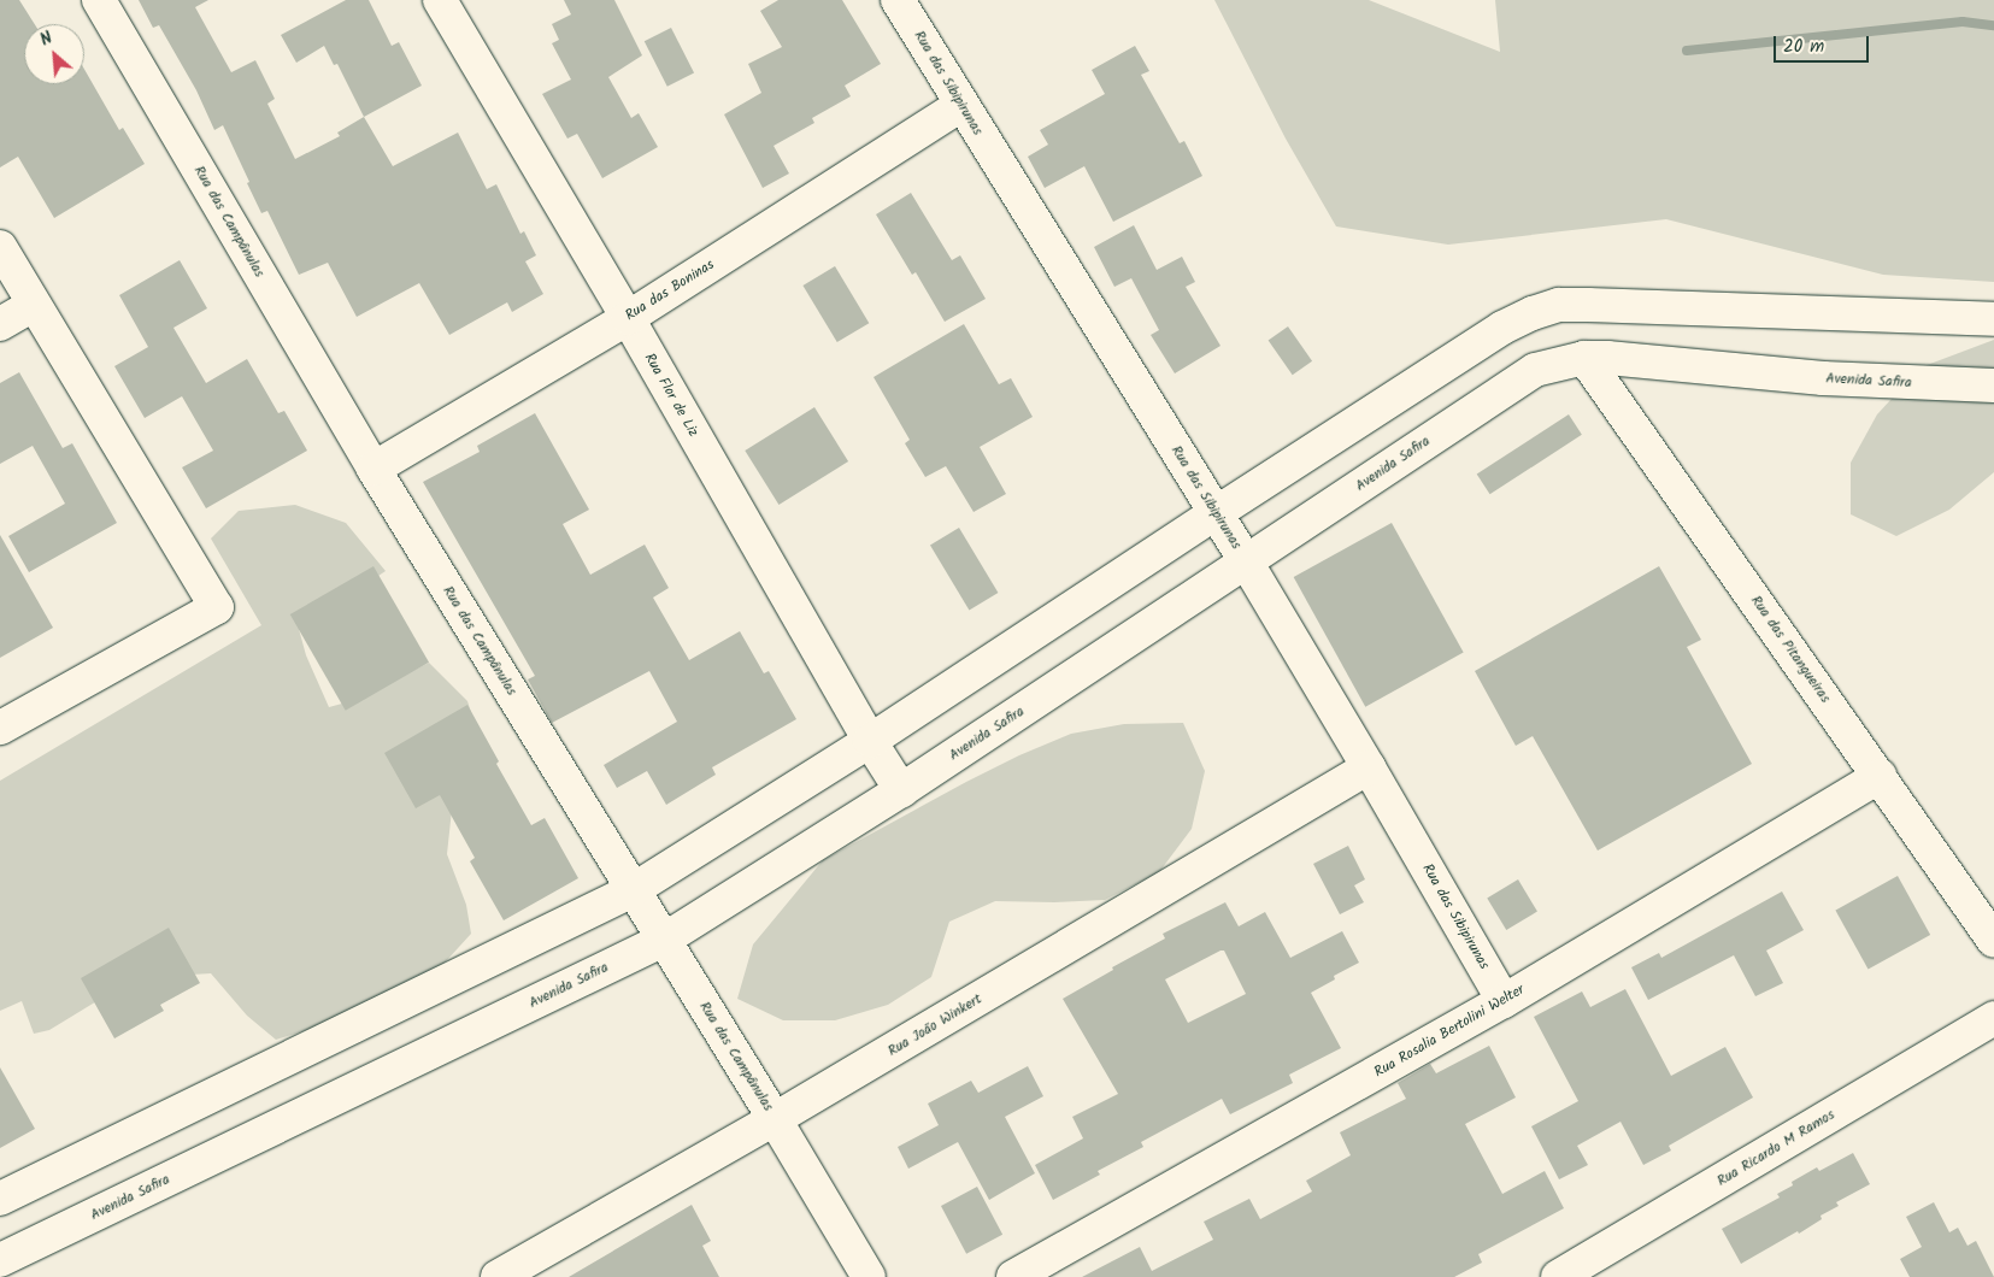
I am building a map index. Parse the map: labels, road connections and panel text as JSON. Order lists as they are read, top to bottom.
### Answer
{
  "streets": {
    "street": [
      "Rua das Sibipirunas",
      "Rua das Campânulas",
      "Rua das Boninas",
      "Avenida Safira",
      "Rua Flor de Liz",
      "Rua das Pitangueiras",
      "Rua João Winkert",
      "Rua Rosalia Bertolini Welter",
      "Rua Ricardo M Ramos"
    ]
  },
  "crossings": [
    ["Rua das Sibipirunas", "Rua das Boninas"],
    ["Rua das Sibipirunas", "Avenida Safira"],
    ["Rua das Sibipirunas", "Rua João Winkert"],
    ["Rua das Sibipirunas", "Rua Rosalia Bertolini Welter"],
    ["Rua das Campânulas", "Rua das Boninas"],
    ["Rua das Campânulas", "Avenida Safira"],
    ["Rua das Campânulas", "Rua João Winkert"],
    ["Rua das Boninas", "Rua Flor de Liz"],
    ["Avenida Safira", "Rua Flor de Liz"],
    ["Avenida Safira", "Rua das Pitangueiras"],
    ["Rua das Pitangueiras", "Rua Rosalia Bertolini Welter"]
  ],
  "scale_bar": "20 m",
  "north": "top left"
}
